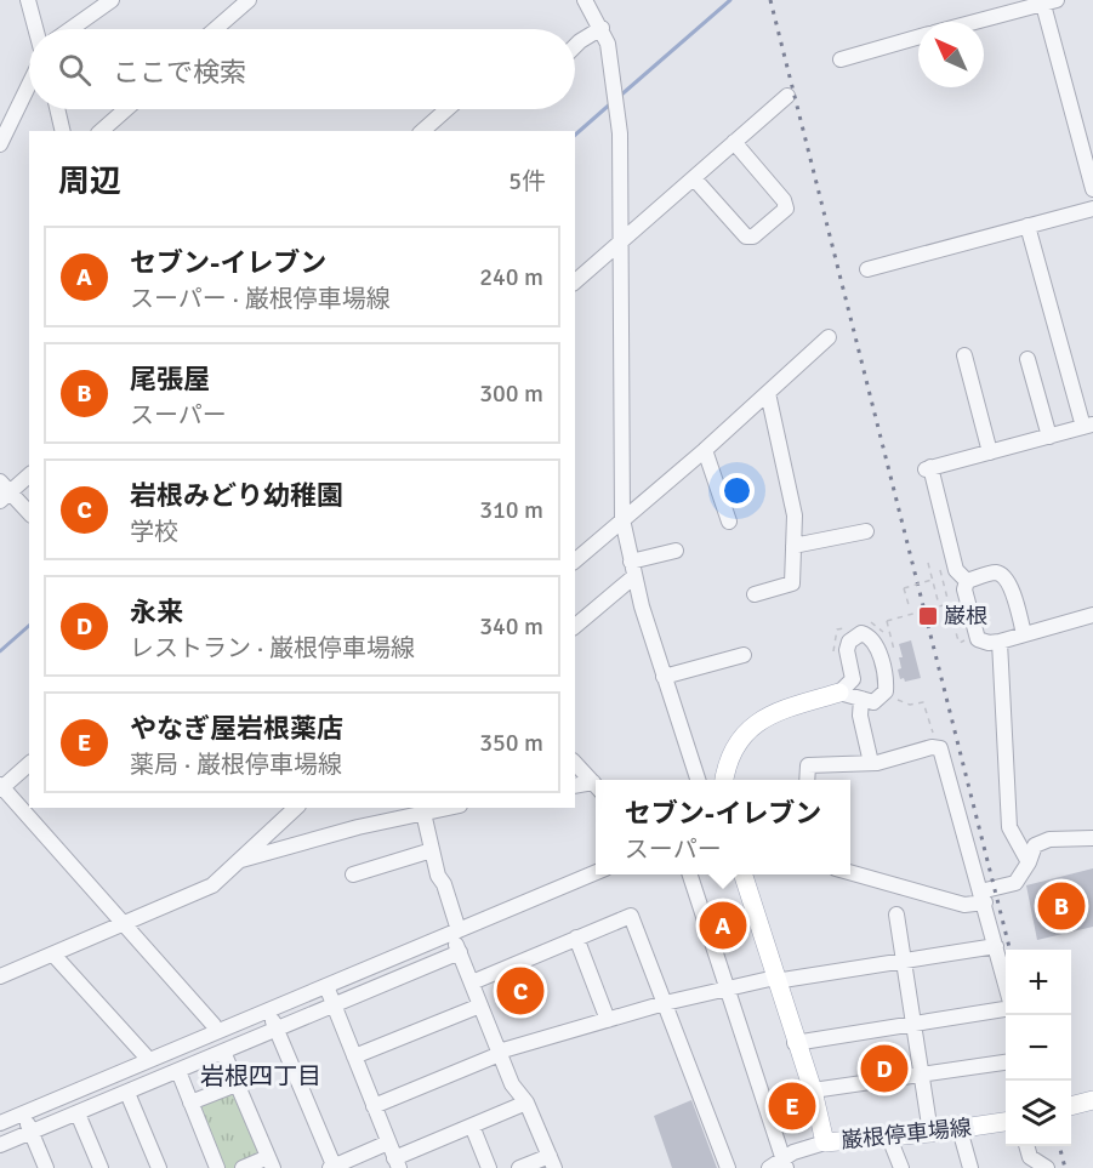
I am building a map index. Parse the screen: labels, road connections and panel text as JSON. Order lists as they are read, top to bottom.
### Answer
{
  "streets": {
    "main road": ["巌根停車場線"]
  },
  "districts": ["岩根四丁目"],
  "places": {
    "transit": ["巌根"]
  },
  "north": "top left",
  "page": {
    "search": "ここで検索",
    "heading": ["周辺", "5件"],
    "list": [
      {
        "mark": "A",
        "name": "セブン-イレブン",
        "note": "スーパー · 巌根停車場線",
        "value": "240 m"
      },
      {
        "mark": "B",
        "name": "尾張屋",
        "note": "スーパー",
        "value": "300 m"
      },
      {
        "mark": "C",
        "name": "岩根みどり幼稚園",
        "note": "学校",
        "value": "310 m"
      },
      {
        "mark": "D",
        "name": "永来",
        "note": "レストラン · 巌根停車場線",
        "value": "340 m"
      },
      {
        "mark": "E",
        "name": "やなぎ屋岩根薬店",
        "note": "薬局 · 巌根停車場線",
        "value": "350 m"
      }
    ],
    "popup": ["セブン-イレブン", "スーパー"],
    "pins": [
      "B",
      "A",
      "C",
      "D",
      "E"
    ],
    "map_buttons": ["+", "−"]
  }
}
